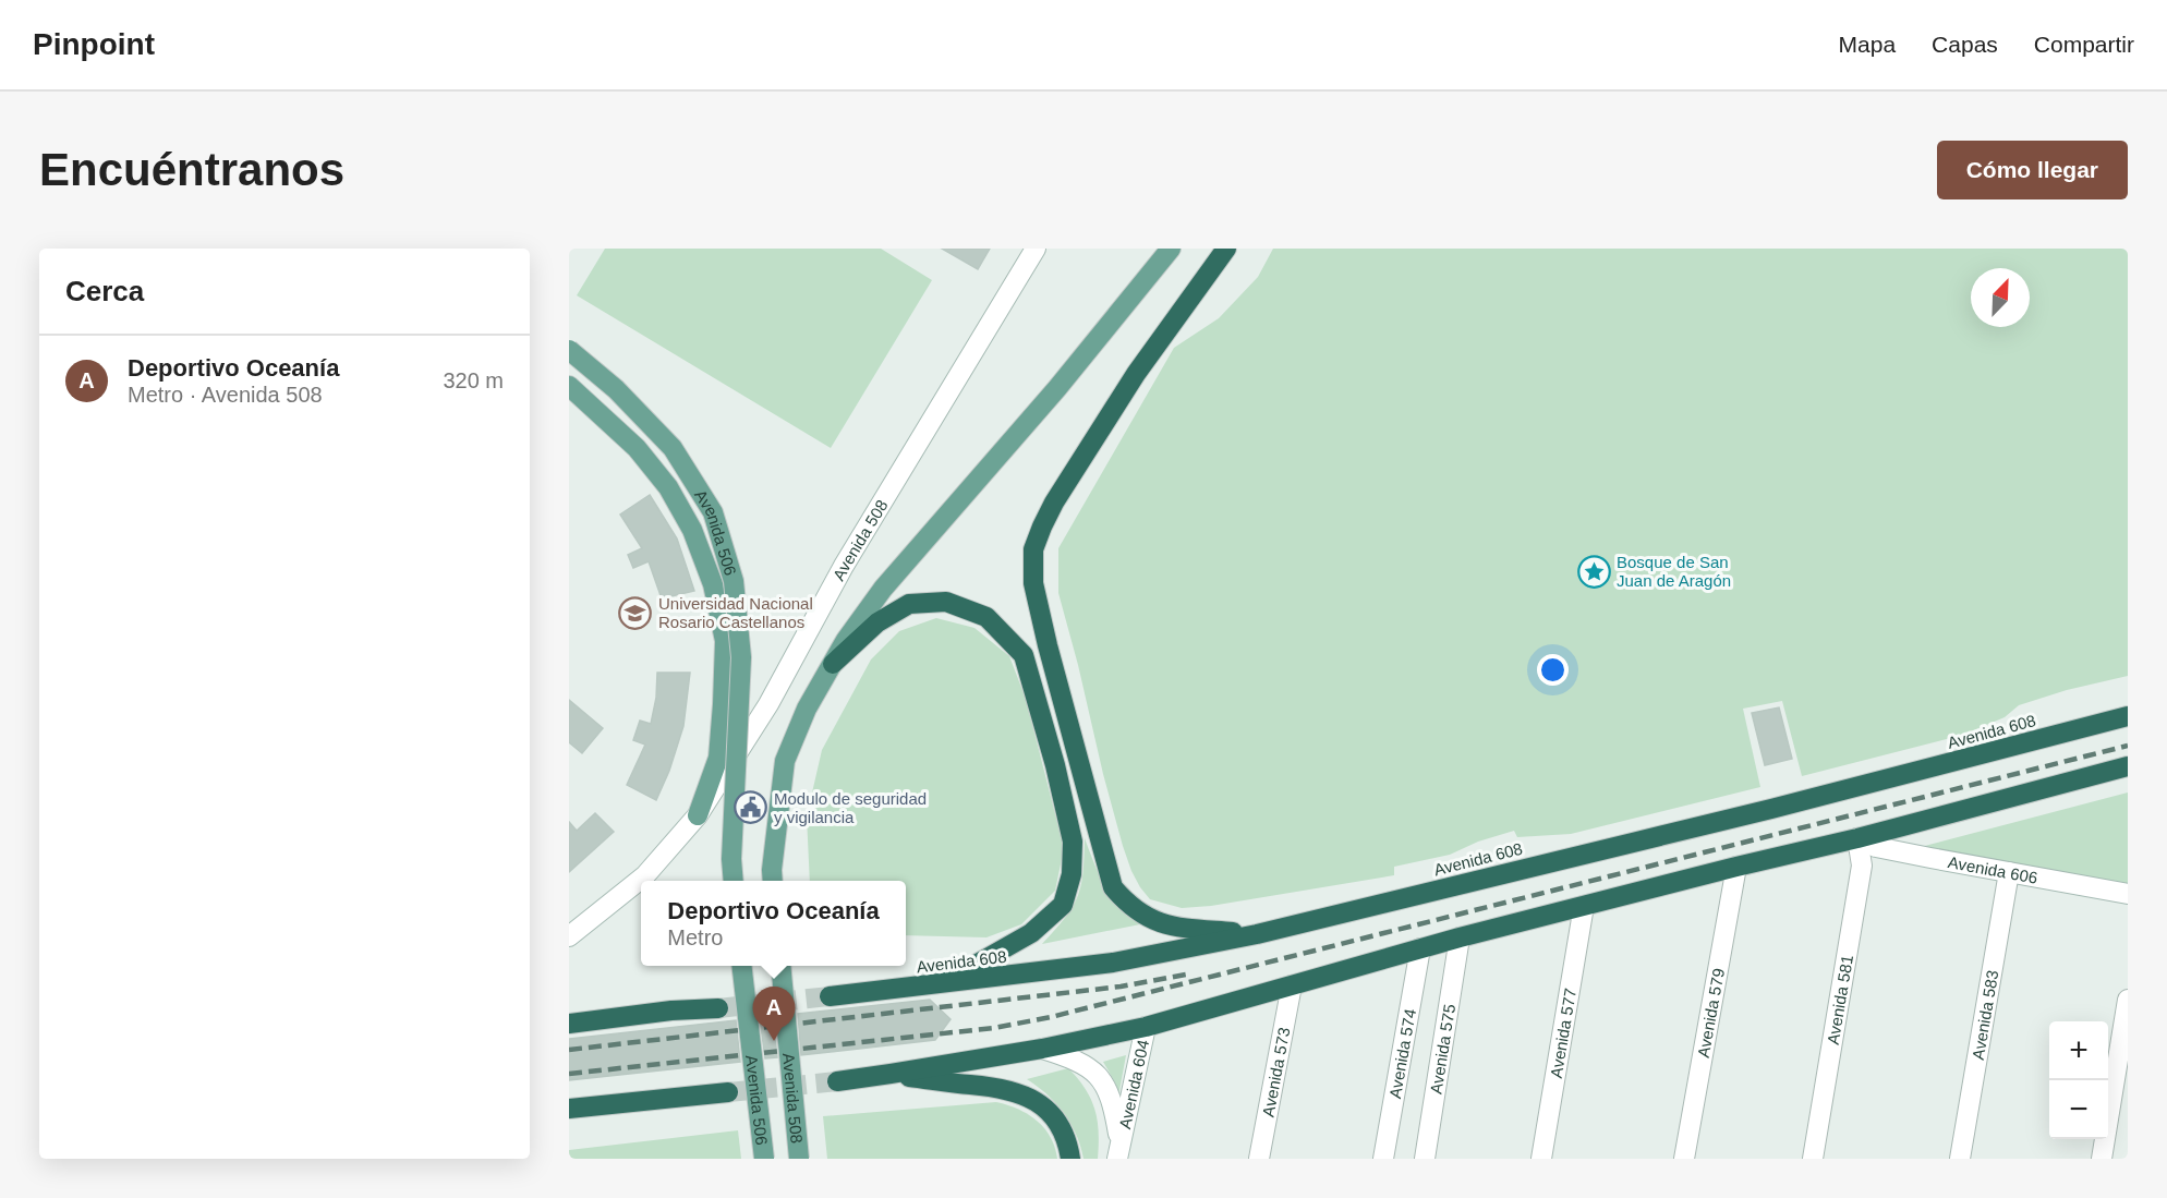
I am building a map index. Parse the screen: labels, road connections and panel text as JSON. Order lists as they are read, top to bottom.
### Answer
{
  "streets": {
    "highway": ["Avenida 608"],
    "main road": ["Avenida 506", "Avenida 508"],
    "street": [
      "Avenida 606",
      "Avenida 581",
      "Avenida 579",
      "Avenida 583",
      "Avenida 577",
      "Avenida 575",
      "Avenida 574",
      "Avenida 573",
      "Avenida 604"
    ]
  },
  "crossings": [
    ["Avenida 606", "Avenida 581"],
    ["Avenida 606", "Avenida 583"]
  ],
  "places": {
    "place": ["Bosque de San Juan de Aragón"],
    "school or university": ["Universidad Nacional Rosario Castellanos"],
    "public building": ["Modulo de seguridad y vigilancia"]
  },
  "north": "top right",
  "page": {
    "header": "Pinpoint",
    "nav": ["Mapa", "Capas", "Compartir"],
    "buttons": "Cómo llegar",
    "title": "Encuéntranos",
    "heading": "Cerca",
    "list": [
      {
        "mark": "A",
        "name": "Deportivo Oceanía",
        "note": "Metro · Avenida 508",
        "value": "320 m"
      }
    ],
    "popup": ["Deportivo Oceanía", "Metro"],
    "pins": "A",
    "map_buttons": ["+", "−"]
  }
}
